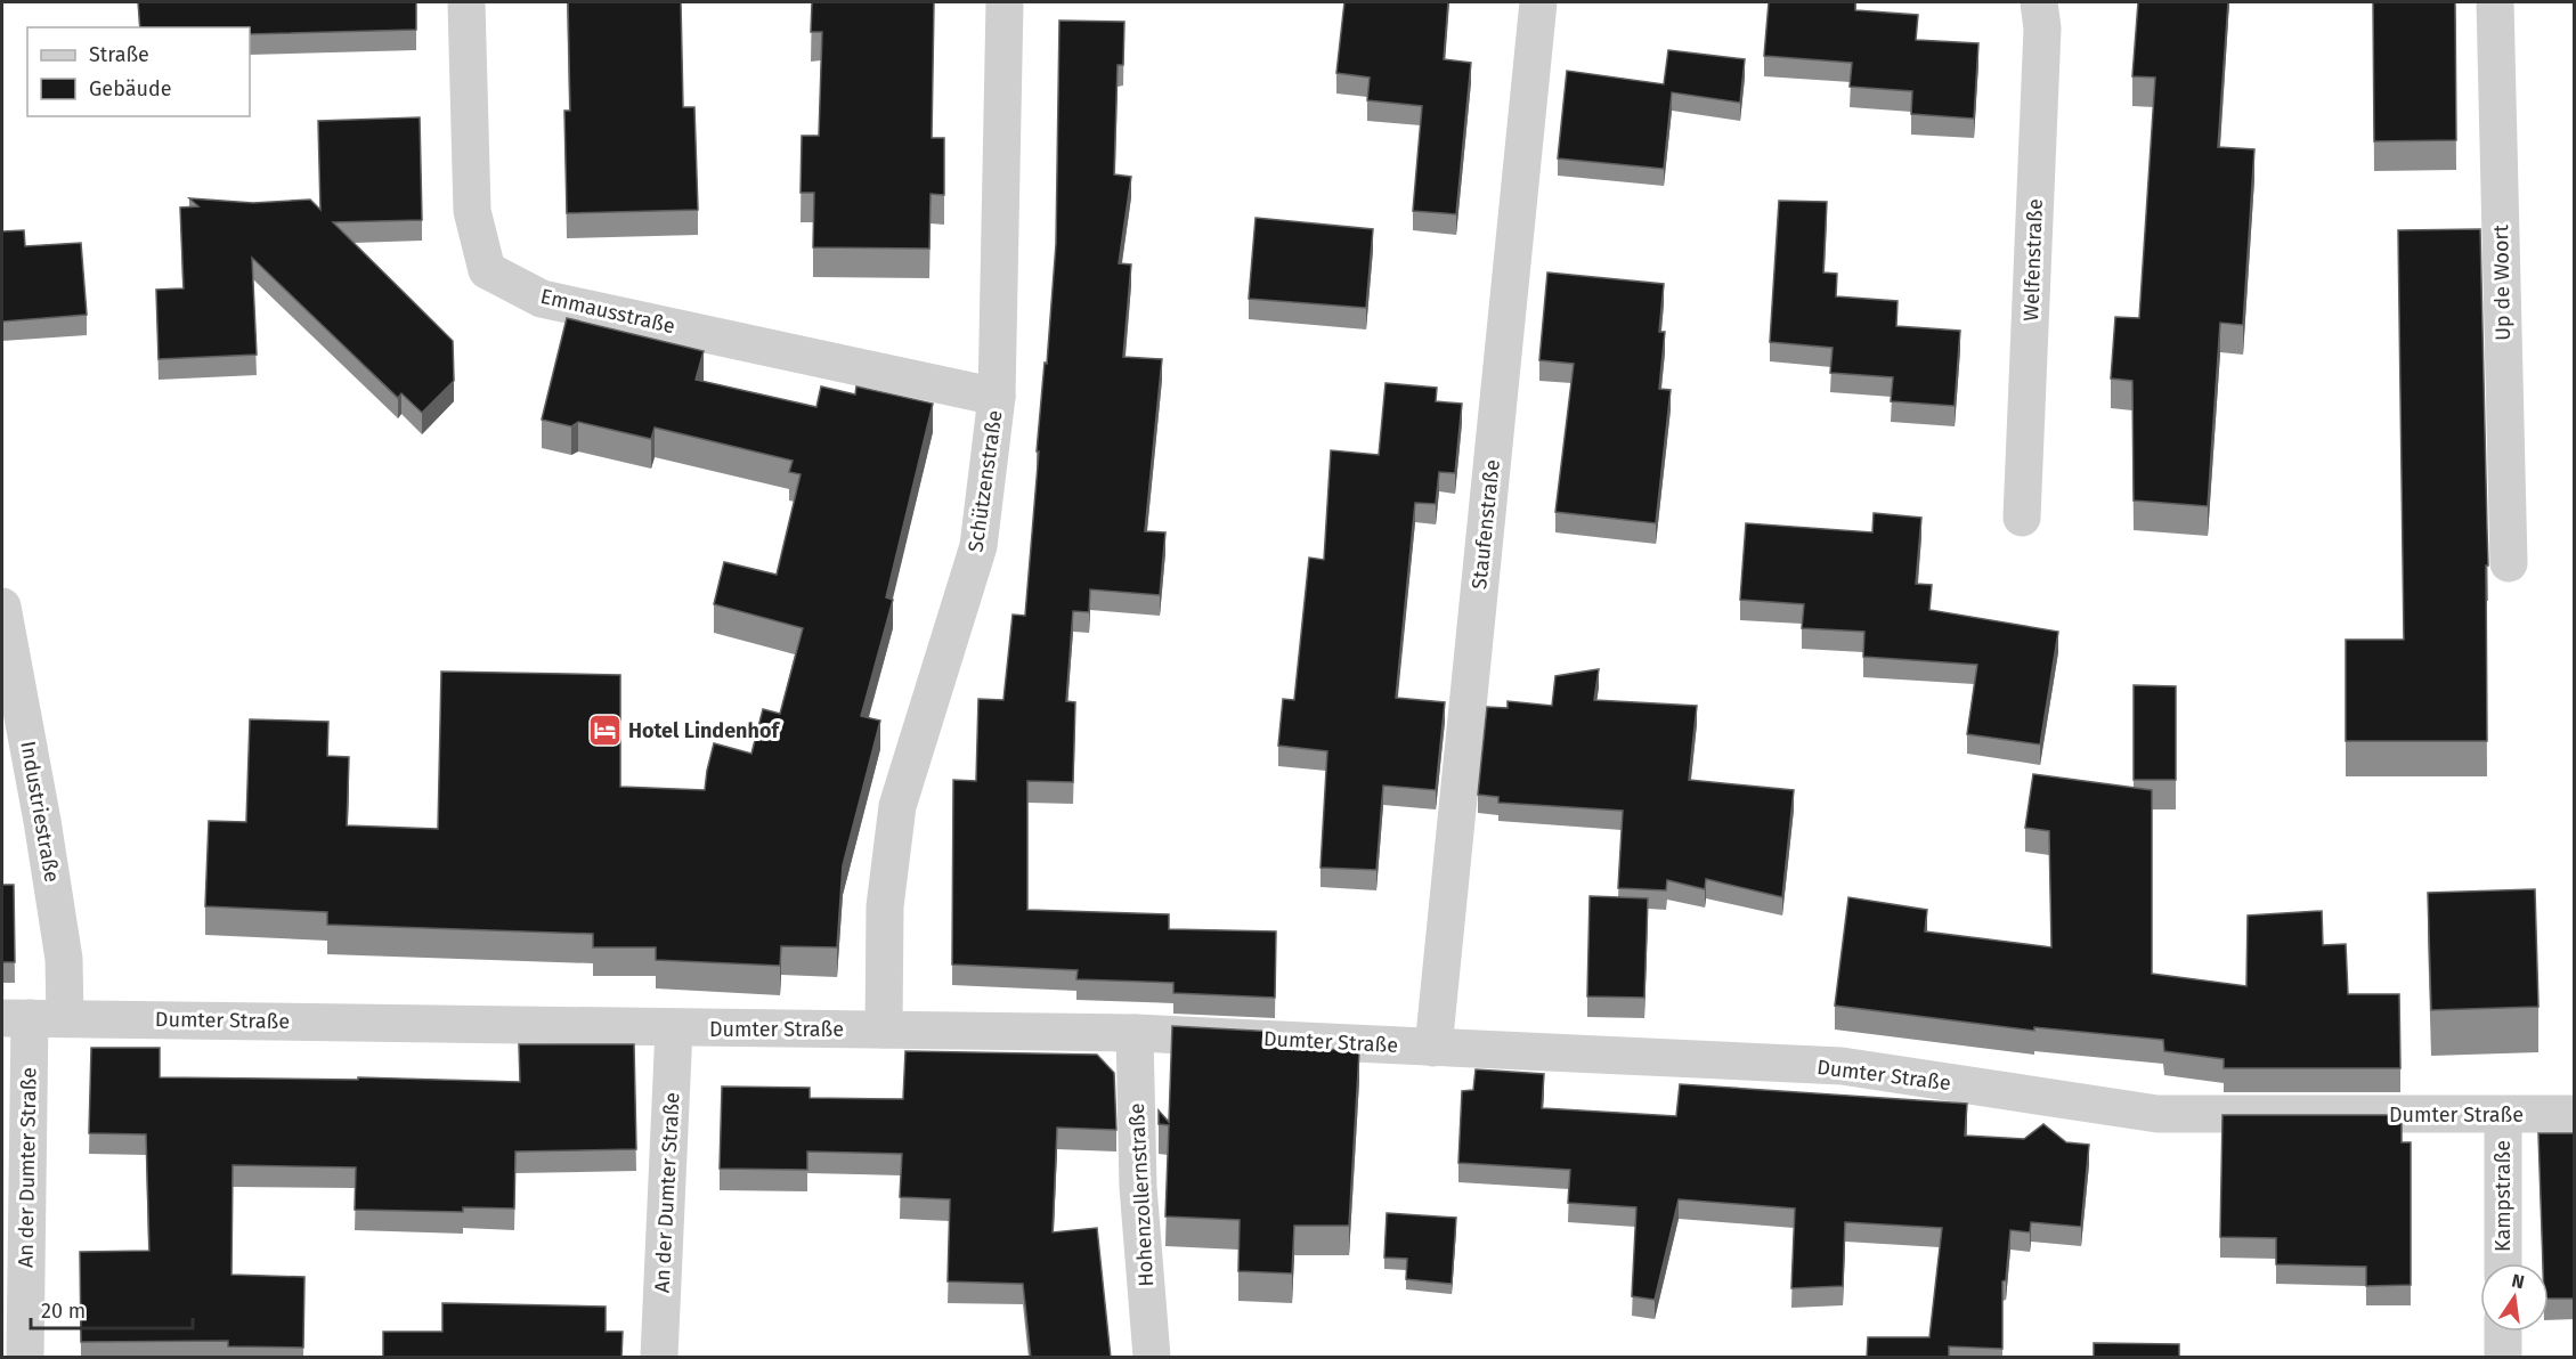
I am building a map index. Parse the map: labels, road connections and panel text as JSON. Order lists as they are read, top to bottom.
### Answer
{
  "streets": {
    "street": [
      "Welfenstraße",
      "Up de Woort",
      "Emmausstraße",
      "Schützenstraße",
      "Staufenstraße",
      "Industriestraße",
      "Dumter Straße",
      "An der Dumter Straße",
      "Hohenzollernstraße",
      "Kampstraße"
    ]
  },
  "crossings": [
    ["Emmausstraße", "Schützenstraße"],
    ["Schützenstraße", "Dumter Straße"],
    ["Staufenstraße", "Dumter Straße"],
    ["Industriestraße", "Dumter Straße"],
    ["Industriestraße", "An der Dumter Straße"],
    ["Dumter Straße", "An der Dumter Straße"],
    ["Dumter Straße", "Hohenzollernstraße"],
    ["Dumter Straße", "Kampstraße"]
  ],
  "places": {
    "hotel": ["Hotel Lindenhof"]
  },
  "legend": ["Straße", "Gebäude"],
  "scale_bar": "20 m",
  "north": "top"
}
